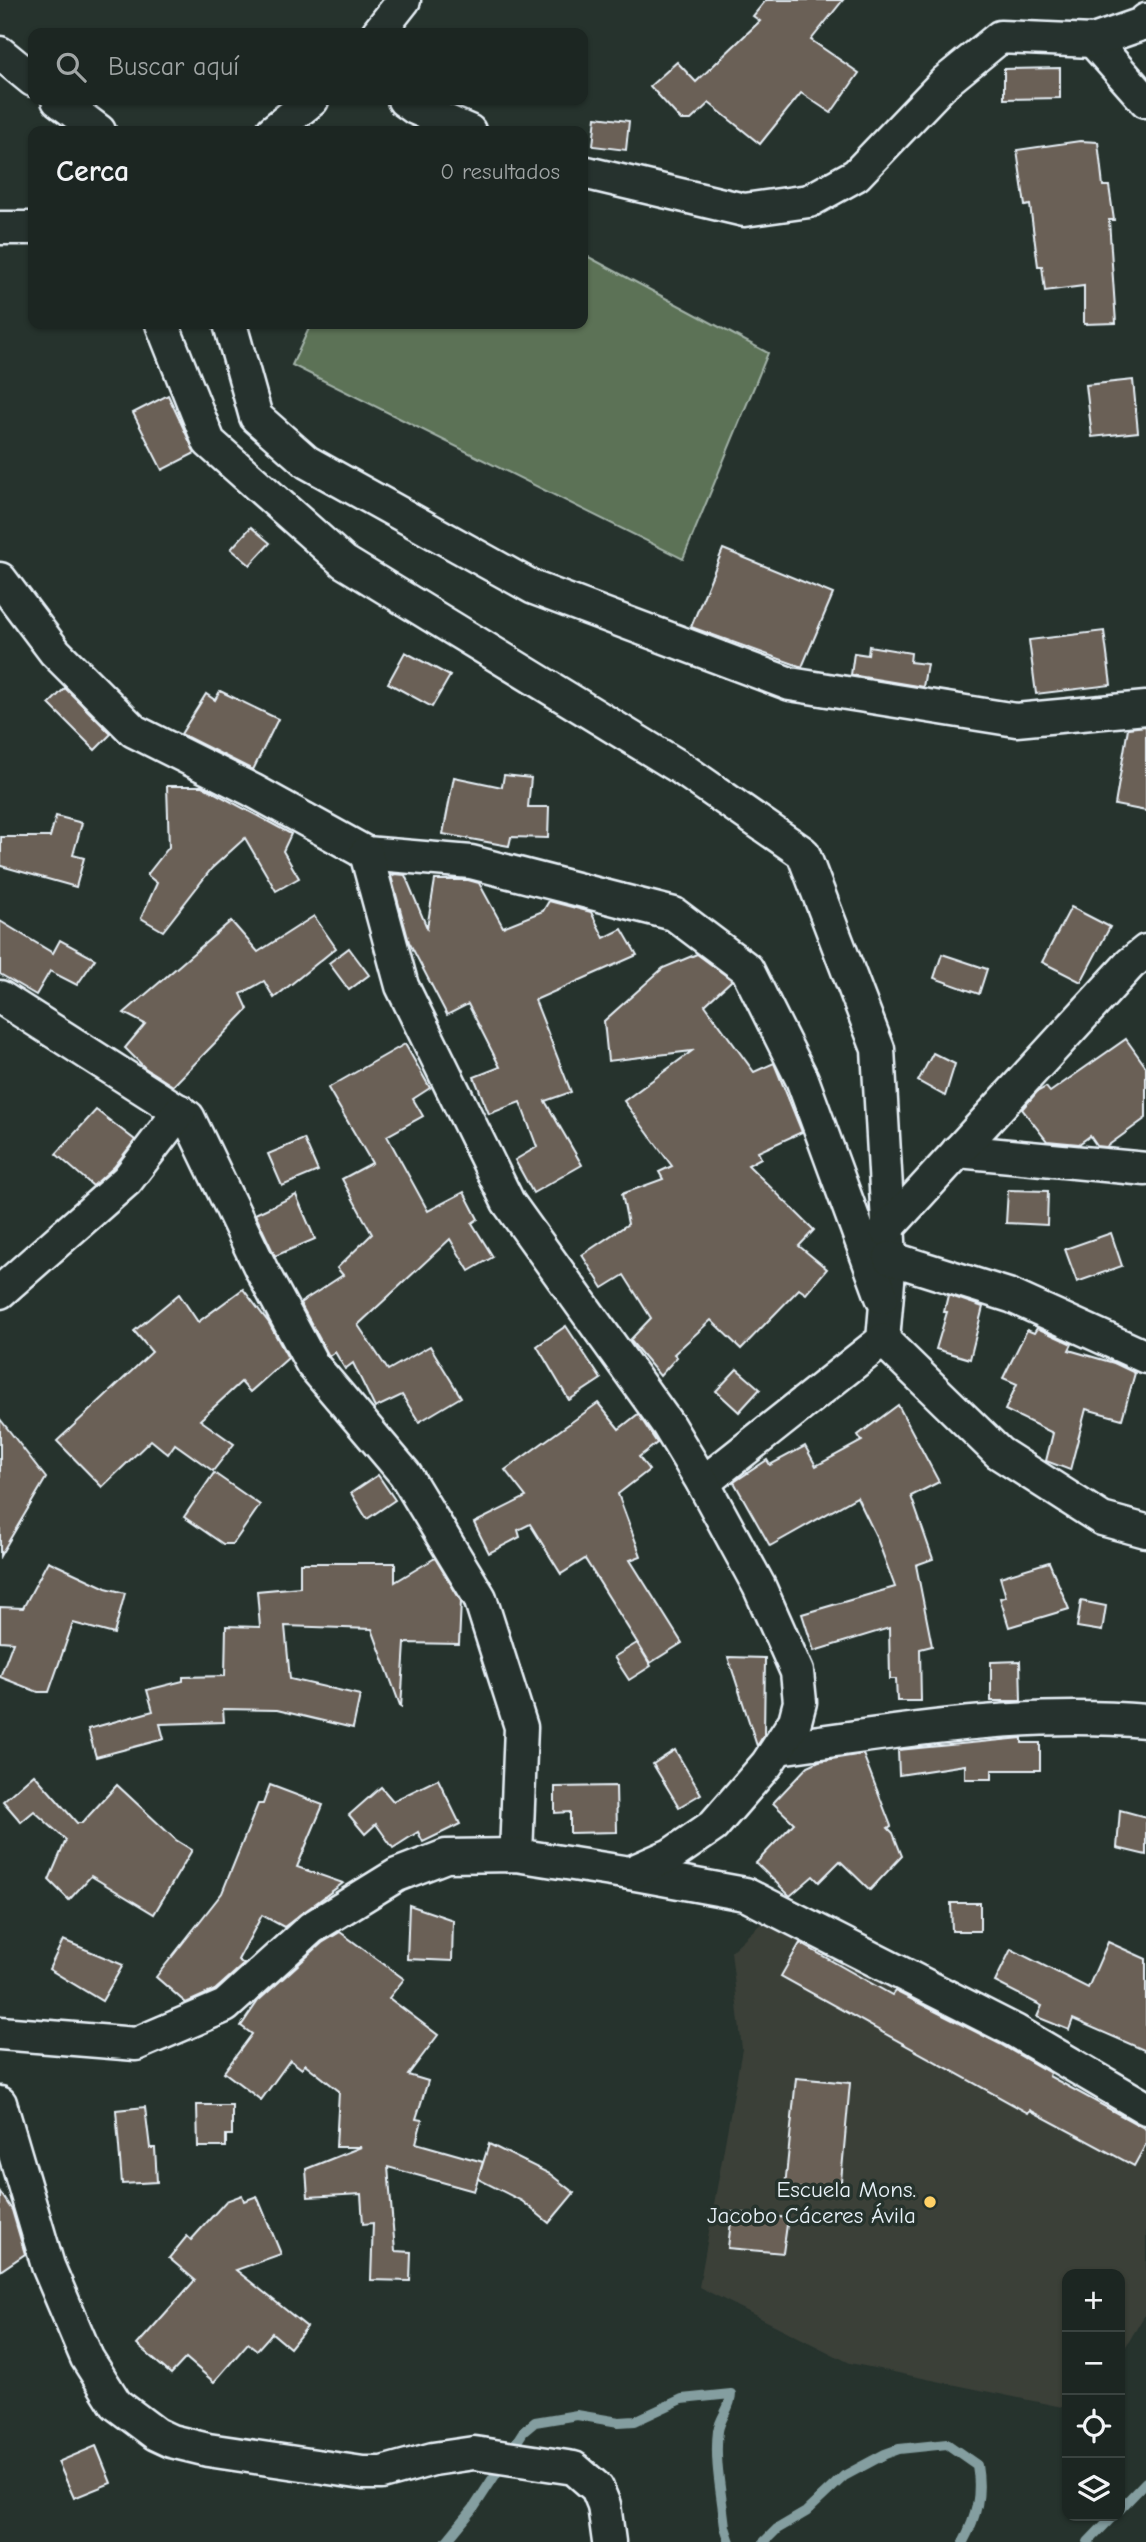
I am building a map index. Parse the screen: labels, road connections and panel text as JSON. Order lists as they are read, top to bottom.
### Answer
{
  "places": ["Escuela Mons. Jacobo Cáceres Ávila"],
  "page": {
    "search": "Buscar aquí",
    "heading": ["Cerca", "0 resultados"],
    "map_buttons": ["+", "−"]
  }
}
